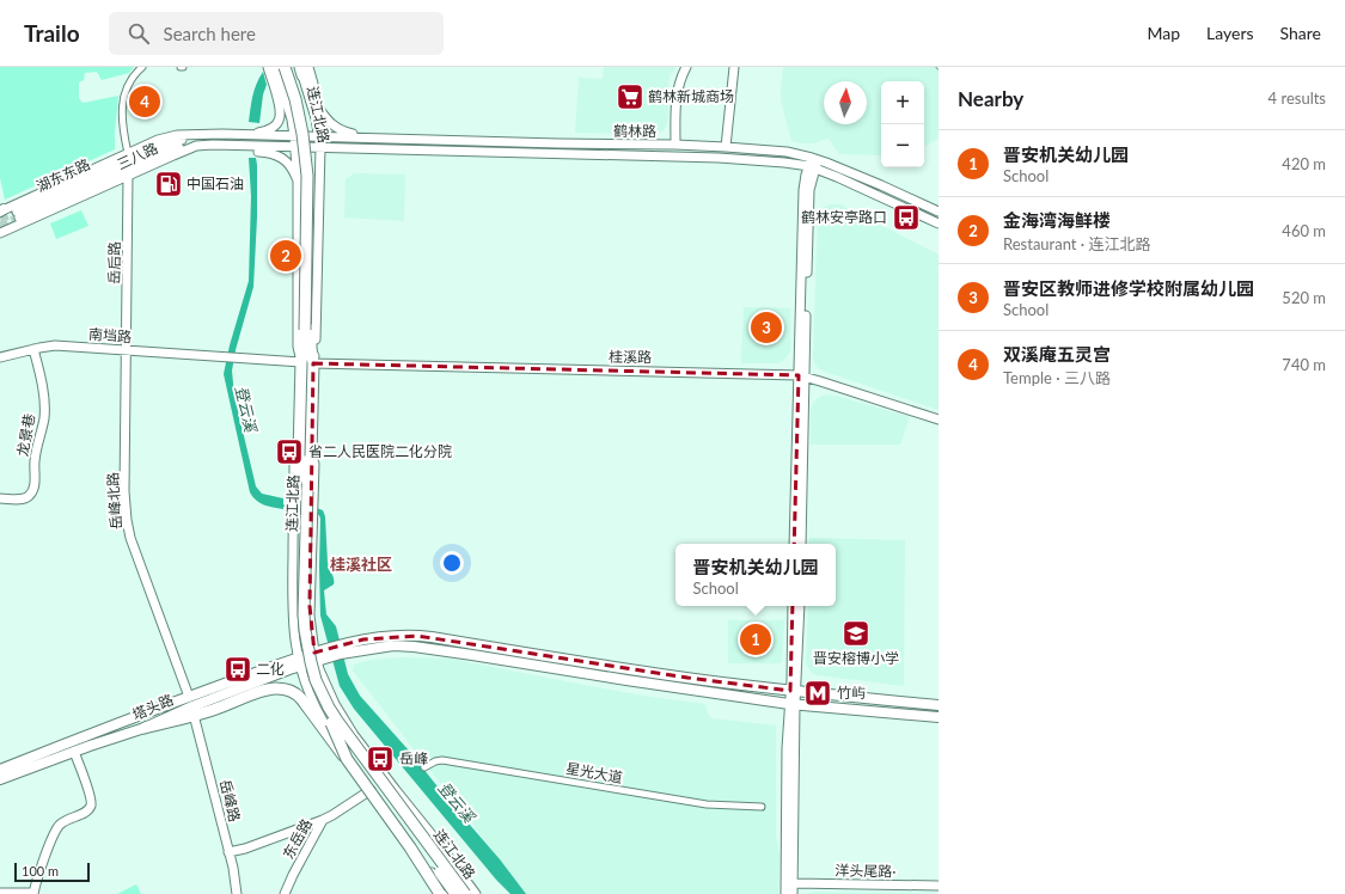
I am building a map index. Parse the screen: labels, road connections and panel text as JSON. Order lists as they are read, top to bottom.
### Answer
{
  "streets": {
    "highway": ["连江北路"],
    "main road": [
      "鹤林路",
      "三八路",
      "湖东东路",
      "岳后路",
      "南垱路",
      "桂溪路",
      "龙景巷",
      "岳峰北路",
      "塔头路",
      "岳峰路",
      "东岳路",
      "洋头尾路·"
    ],
    "street": ["星光大道"]
  },
  "crossings": [
    ["连江北路", "南垱路"],
    ["连江北路", "桂溪路"],
    ["鹤林路", "三八路"],
    ["三八路", "湖东东路"],
    ["三八路", "岳后路"],
    ["岳后路", "南垱路"],
    ["岳后路", "岳峰北路"],
    ["南垱路", "龙景巷"],
    ["南垱路", "岳峰北路"],
    ["岳峰北路", "塔头路"]
  ],
  "districts": ["桂溪社区"],
  "water": ["登云溪"],
  "places": {
    "supermarket": ["鹤林新城商场"],
    "fuel station": ["中国石油"],
    "bus stop": [
      "鹤林安亭路口",
      "省二人民医院二化分院",
      "二化",
      "岳峰"
    ],
    "school or university": ["晋安榕博小学"],
    "metro station": ["竹屿"]
  },
  "scale_bar": "100 m",
  "north": "top",
  "page": {
    "header": "Trailo",
    "search": "Search here",
    "nav": ["Map", "Layers", "Share"],
    "heading": ["Nearby", "4 results"],
    "map_buttons": ["+", "−"],
    "pins": [
      "4",
      "2",
      "3",
      "1"
    ],
    "list": [
      {
        "mark": "1",
        "name": "晋安机关幼儿园",
        "note": "School",
        "value": "420 m"
      },
      {
        "mark": "2",
        "name": "金海湾海鲜楼",
        "note": "Restaurant · 连江北路",
        "value": "460 m"
      },
      {
        "mark": "3",
        "name": "晋安区教师进修学校附属幼儿园",
        "note": "School",
        "value": "520 m"
      },
      {
        "mark": "4",
        "name": "双溪庵五灵宫",
        "note": "Temple · 三八路",
        "value": "740 m"
      }
    ],
    "popup": ["晋安机关幼儿园", "School"],
    "scale": "100 m"
  }
}
